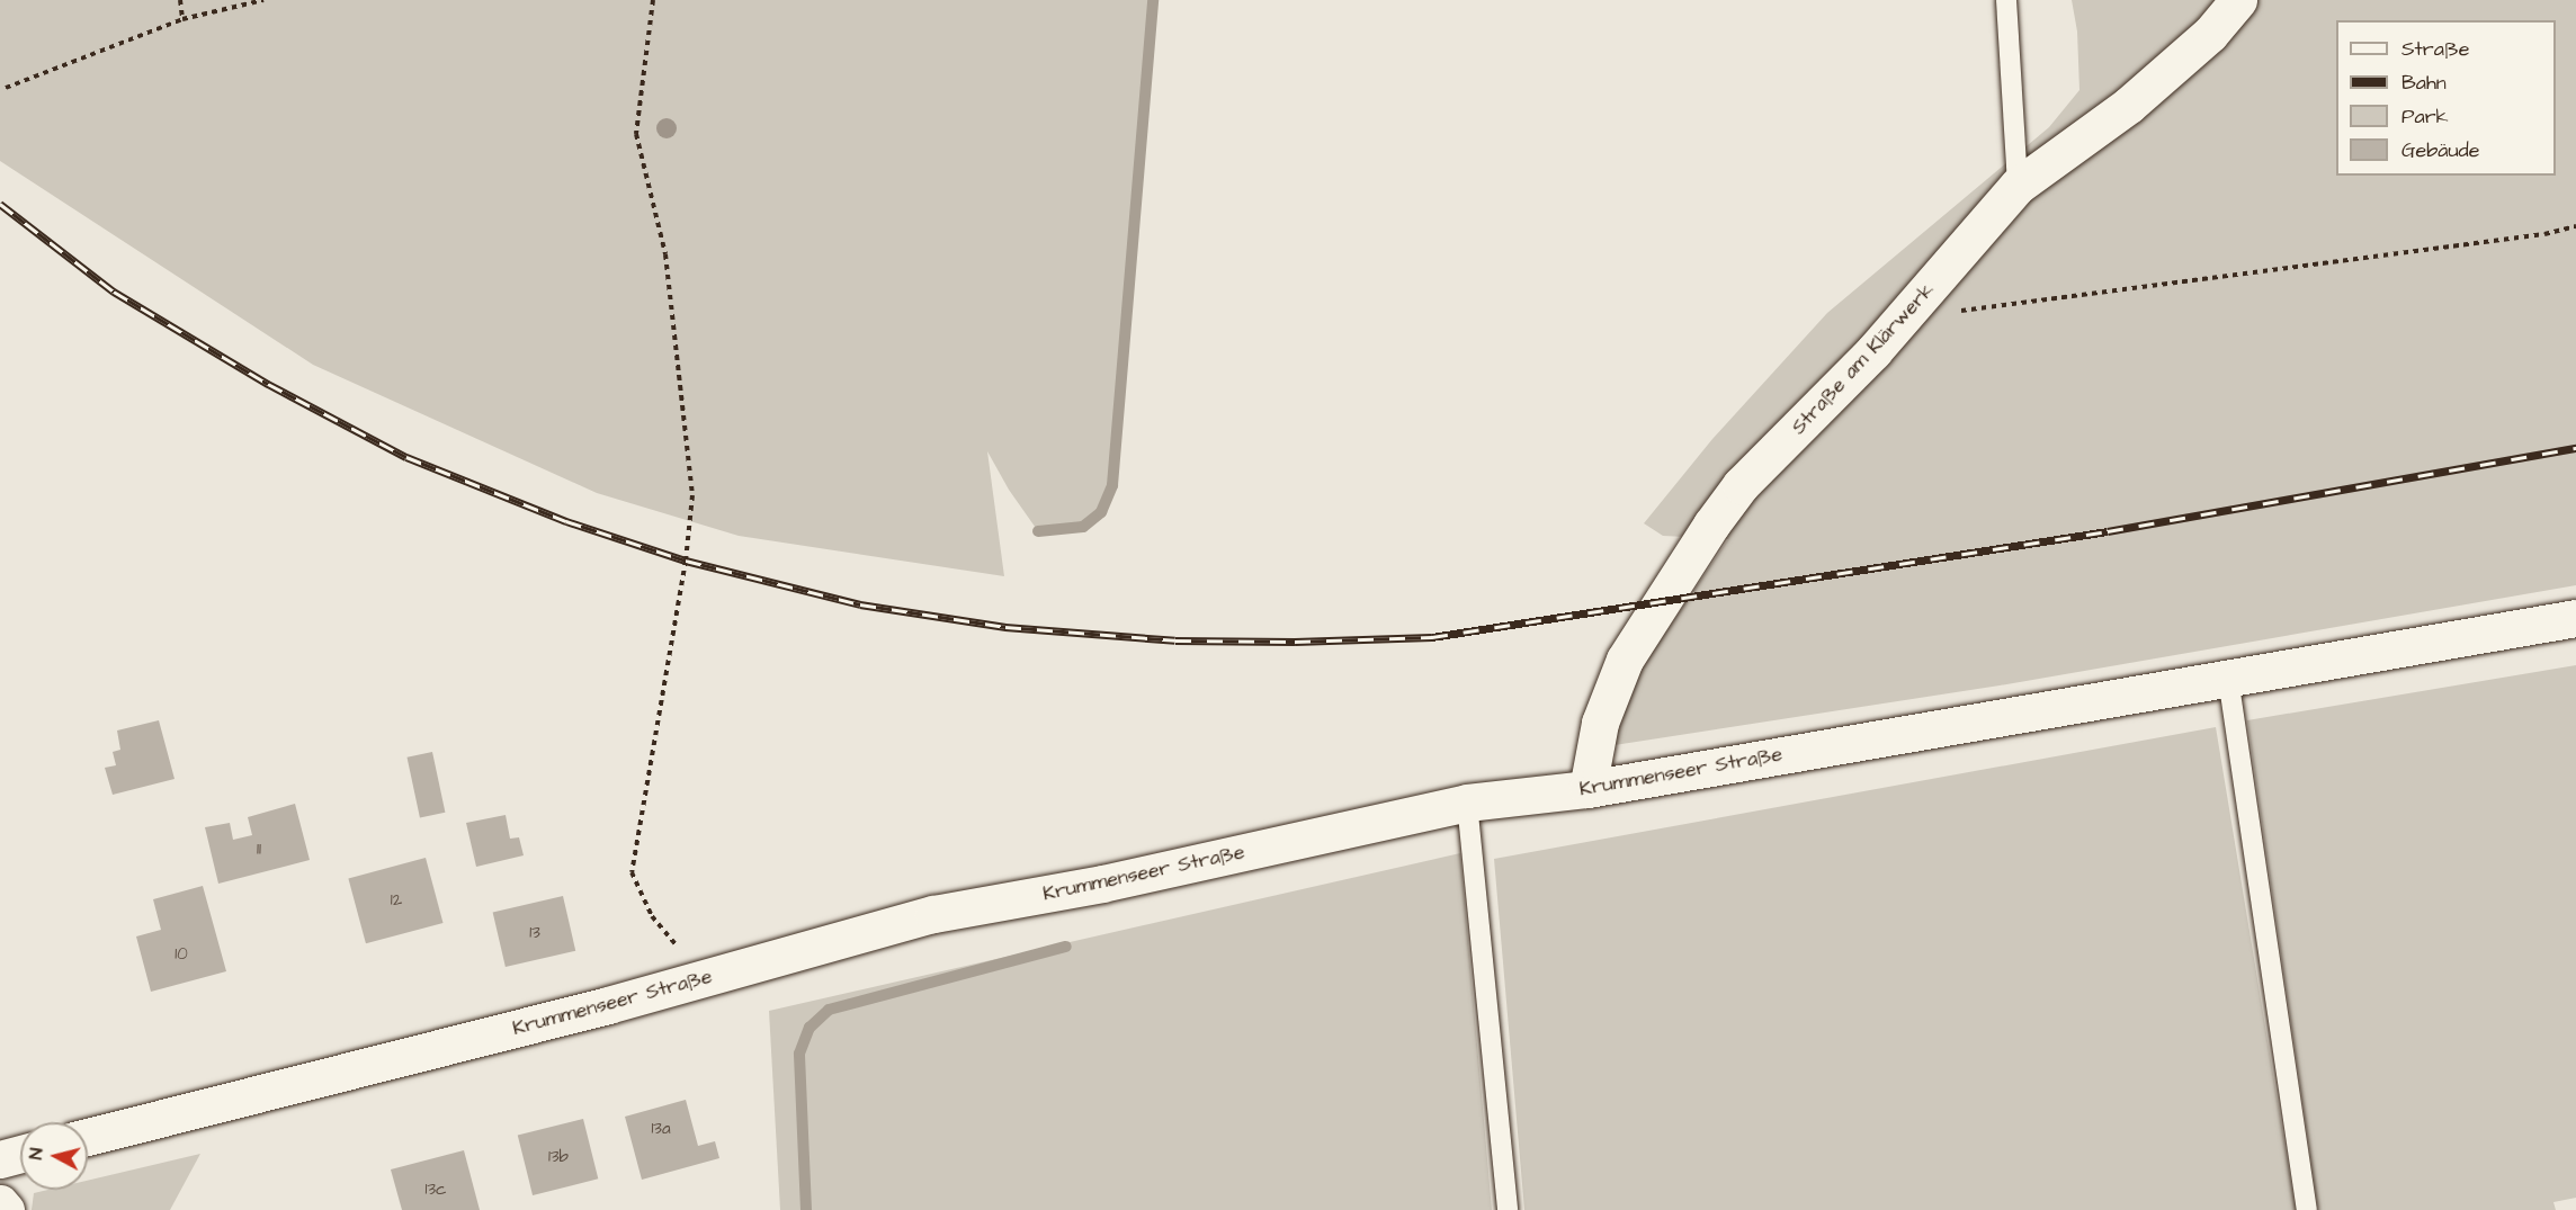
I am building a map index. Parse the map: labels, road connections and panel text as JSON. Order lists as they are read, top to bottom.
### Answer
{
  "streets": {
    "street": ["Straße am Klärwerk", "Krummenseer Straße"]
  },
  "crossings": [
    ["Straße am Klärwerk", "Krummenseer Straße"]
  ],
  "house_numbers": [
    "11",
    "12",
    "13",
    "10",
    "13a",
    "13b",
    "13c"
  ],
  "legend": [
    "Straße",
    "Bahn",
    "Park",
    "Gebäude"
  ],
  "north": "left"
}
